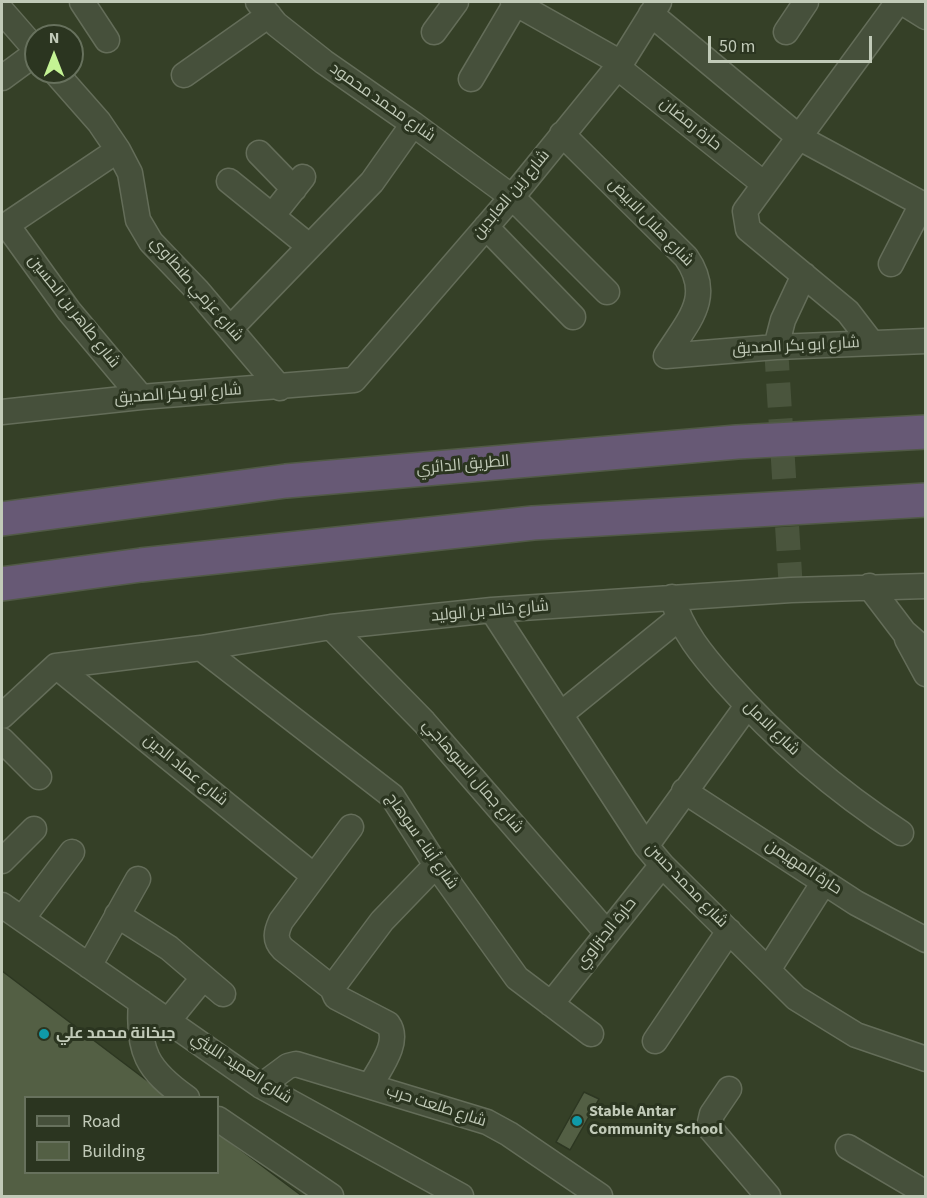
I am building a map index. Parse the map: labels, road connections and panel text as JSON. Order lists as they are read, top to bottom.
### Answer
{
  "streets": {
    "highway": ["الطريق الدائري"],
    "street": [
      "شارع محمد محمود",
      "حارة رمضان",
      "شارع زين العابدين",
      "شارع هلال الابيض",
      "شارع عزمي طنطاوي",
      "شارع طاهر بن الحسين",
      "شارع ابو بكر الصديق",
      "شارع خالد بن الوليد",
      "شارع الامل",
      "شارع عماد الدين",
      "شارع جمال السوهاجي",
      "شارع أبناء سوهاج",
      "حارة المهيمن",
      "شارع محمد حسن",
      "حارة الجنزاوي",
      "شارع العميد الليثي",
      "شارع طلعت حرب"
    ]
  },
  "crossings": [
    ["شارع محمد محمود", "شارع زين العابدين"],
    ["حارة رمضان", "شارع زين العابدين"],
    ["شارع زين العابدين", "شارع هلال الابيض"],
    ["شارع زين العابدين", "شارع ابو بكر الصديق"],
    ["شارع هلال الابيض", "شارع ابو بكر الصديق"],
    ["شارع عزمي طنطاوي", "شارع ابو بكر الصديق"],
    ["شارع طاهر بن الحسين", "شارع ابو بكر الصديق"],
    ["شارع خالد بن الوليد", "شارع الامل"],
    ["شارع خالد بن الوليد", "شارع عماد الدين"],
    ["شارع خالد بن الوليد", "شارع جمال السوهاجي"],
    ["شارع خالد بن الوليد", "شارع أبناء سوهاج"],
    ["شارع خالد بن الوليد", "شارع محمد حسن"],
    ["شارع جمال السوهاجي", "حارة الجنزاوي"],
    ["شارع أبناء سوهاج", "حارة الجنزاوي"],
    ["شارع محمد حسن", "حارة الجنزاوي"],
    ["شارع العميد الليثي", "شارع طلعت حرب"]
  ],
  "places": ["جبخانة محمد علي", "Stable Antar Community School"],
  "legend": ["Road", "Building"],
  "scale_bar": "50 m",
  "north": "top"
}
